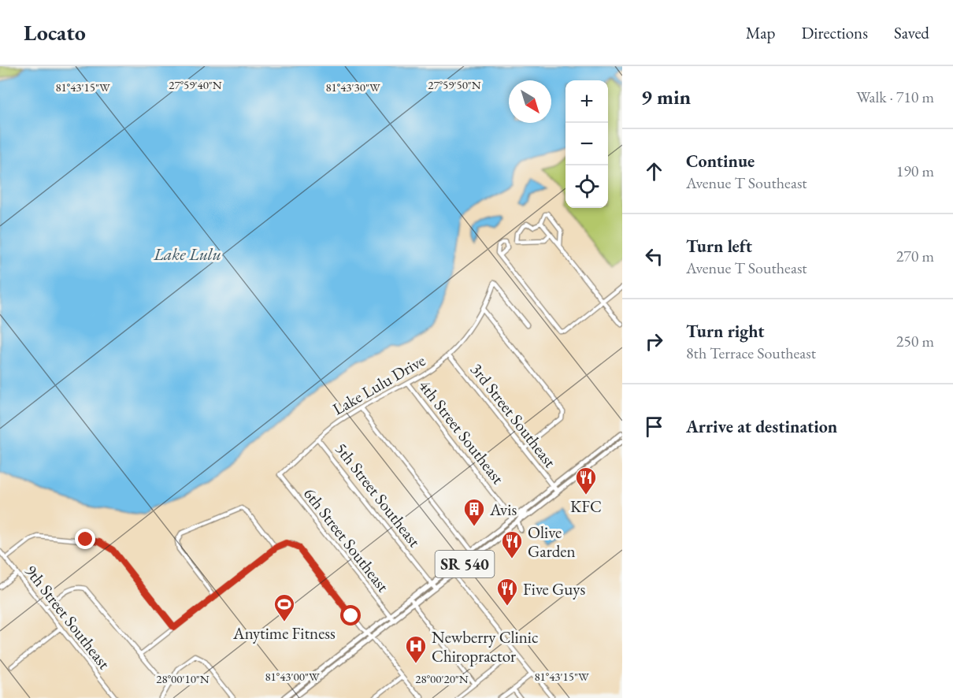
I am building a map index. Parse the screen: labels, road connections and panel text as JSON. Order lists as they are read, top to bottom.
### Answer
{
  "streets": {
    "main road": ["SR 540"],
    "street": [
      "Lake Lulu Drive",
      "3rd Street Southeast",
      "4th Street Southeast",
      "5th Street Southeast",
      "6th Street Southeast",
      "9th Street Southeast"
    ]
  },
  "crossings": [
    ["Lake Lulu Drive", "3rd Street Southeast"],
    ["Lake Lulu Drive", "4th Street Southeast"],
    ["Lake Lulu Drive", "5th Street Southeast"],
    ["Lake Lulu Drive", "6th Street Southeast"],
    ["3rd Street Southeast", "SR 540"],
    ["4th Street Southeast", "SR 540"],
    ["5th Street Southeast", "SR 540"],
    ["6th Street Southeast", "SR 540"]
  ],
  "water": ["Lake Lulu"],
  "places": {
    "restaurant": ["KFC", "Olive Garden", "Five Guys"],
    "building": ["Avis"],
    "sports": ["Anytime Fitness"],
    "hospital": ["Newberry Clinic Chiropractor"]
  },
  "north": "bottom right",
  "page": {
    "header": "Locato",
    "nav": ["Map", "Directions", "Saved"],
    "heading": ["9 min", "Walk · 710 m"],
    "map_buttons": ["+", "−"],
    "list": [
      ["Continue", "Avenue T Southeast", "190 m"],
      ["Turn left", "Avenue T Southeast", "270 m"],
      ["Turn right", "8th Terrace Southeast", "250 m"],
      "Arrive at destination"
    ]
  },
  "coordinates": [
    "27°59'40\"N",
    "27°59'50\"N",
    "81°43'15\"W",
    "81°43'30\"W",
    "81°43'00\"W",
    "28°00'10\"N",
    "28°00'20\"N"
  ]
}
